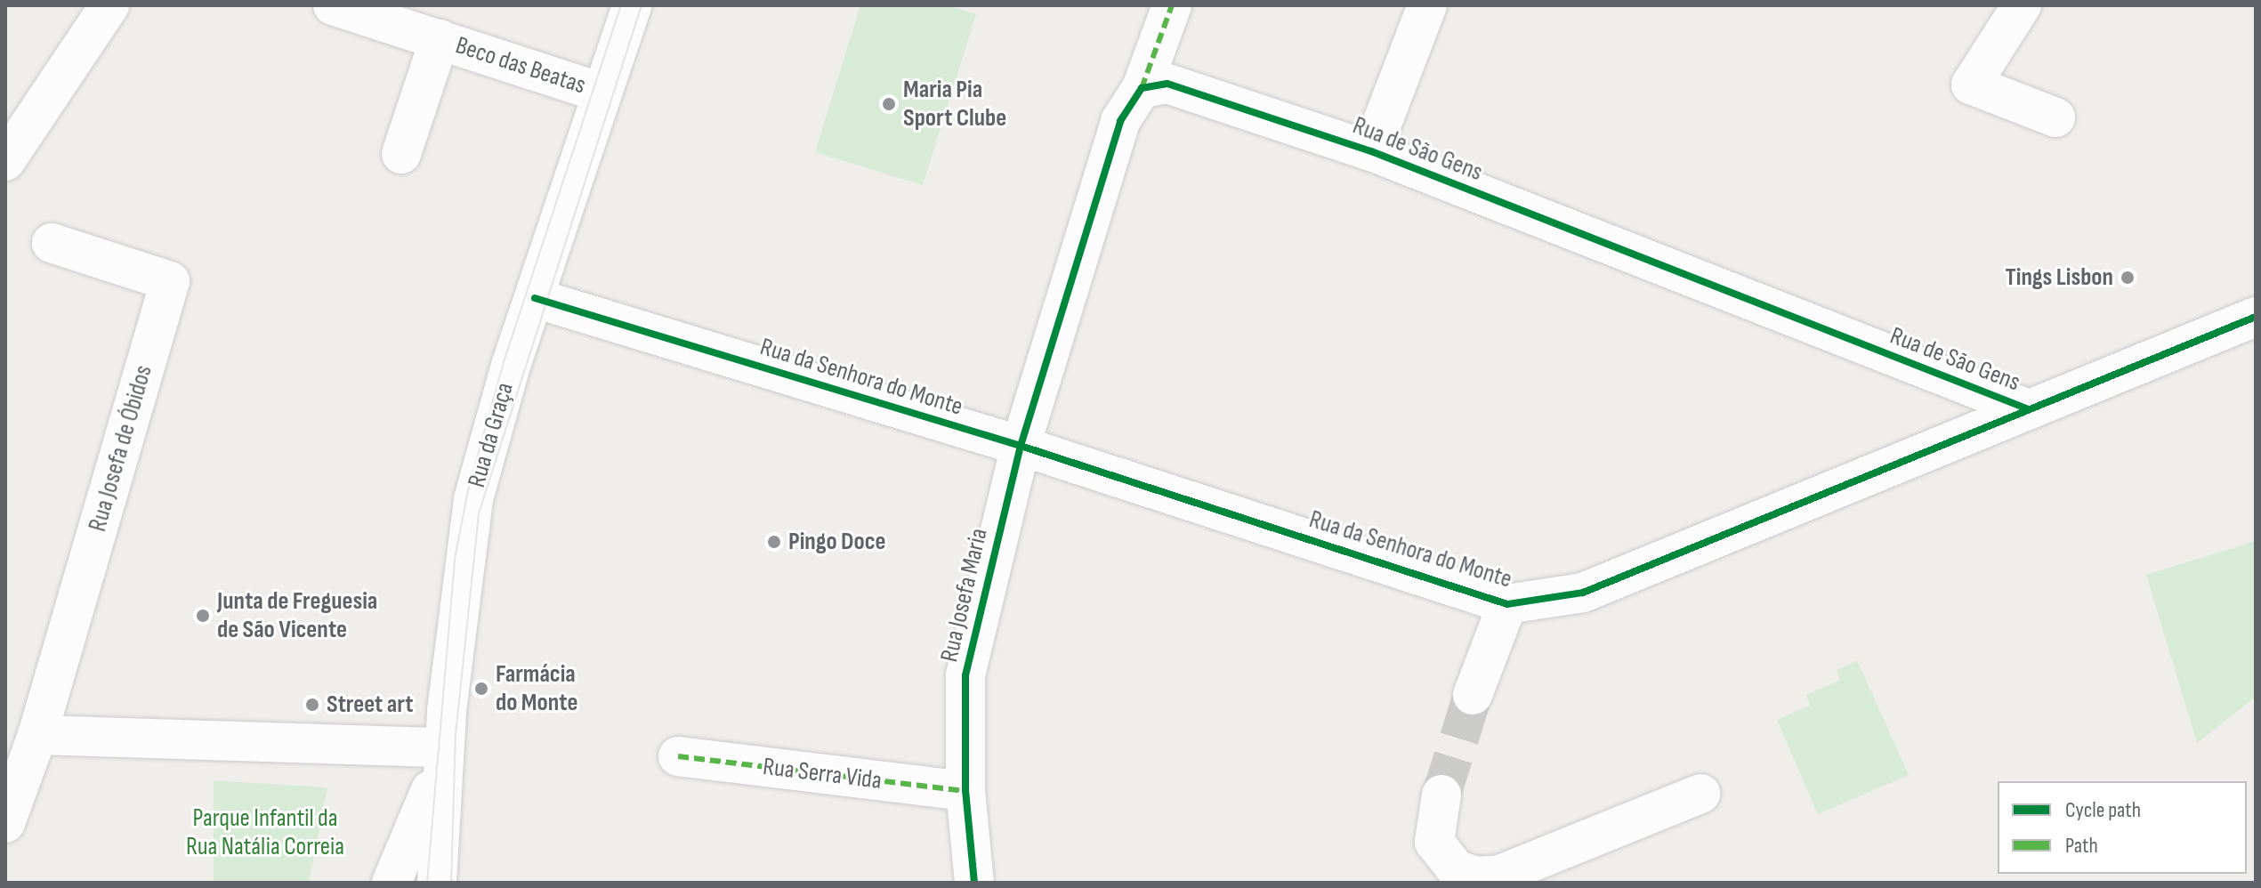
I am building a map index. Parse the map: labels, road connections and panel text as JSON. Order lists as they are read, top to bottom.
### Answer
{
  "streets": {
    "street": [
      "Beco das Beatas",
      "Rua de São Gens",
      "Rua da Senhora do Monte",
      "Rua da Graça",
      "Rua Josefa de Óbidos",
      "Rua Josefa Maria",
      "Rua Serra Vida"
    ]
  },
  "crossings": [
    ["Beco das Beatas", "Rua da Graça"],
    ["Rua de São Gens", "Rua da Senhora do Monte"],
    ["Rua da Senhora do Monte", "Rua da Graça"],
    ["Rua da Senhora do Monte", "Rua Josefa Maria"],
    ["Rua Josefa Maria", "Rua Serra Vida"]
  ],
  "parks": ["Parque Infantil da Rua Natália Correia"],
  "places": [
    "Maria Pia Sport Clube",
    "Tings Lisbon",
    "Pingo Doce",
    "Junta de Freguesia de São Vicente",
    "Farmácia do Monte",
    "Street art"
  ],
  "legend": ["Cycle path", "Path"]
}
